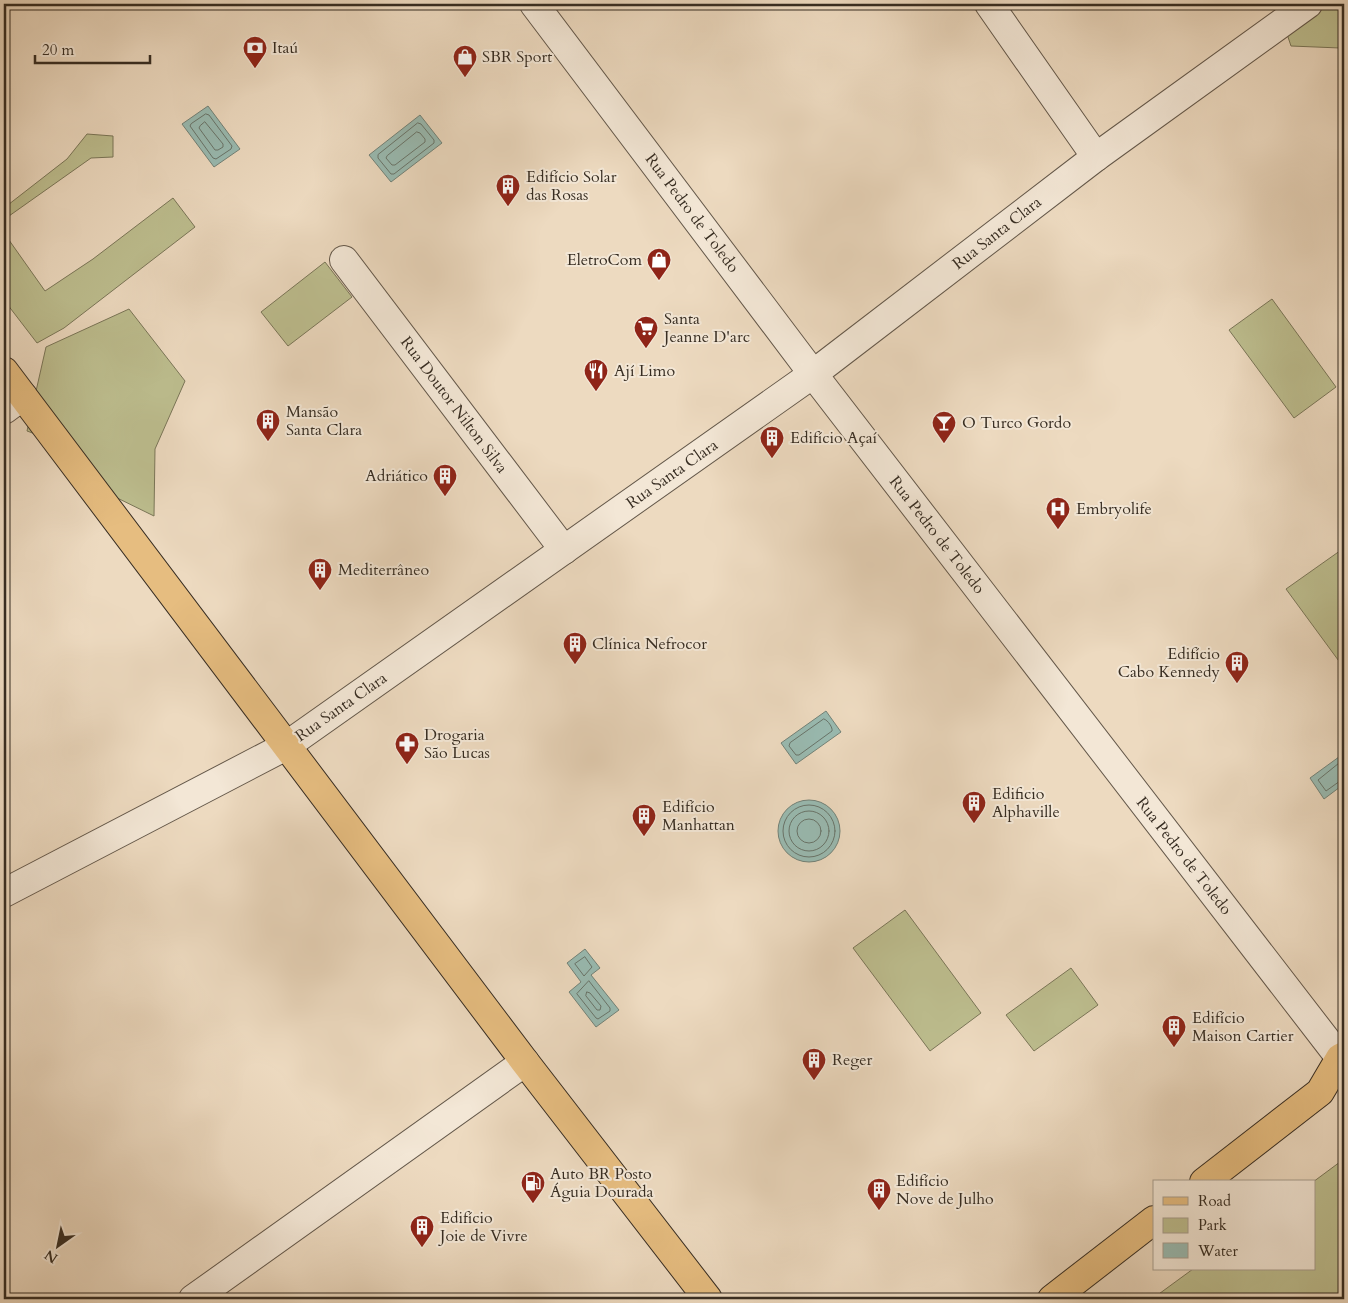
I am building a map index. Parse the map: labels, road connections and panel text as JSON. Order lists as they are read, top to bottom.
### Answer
{
  "streets": {
    "street": ["Rua Pedro de Toledo", "Rua Santa Clara", "Rua Doutor Nilton Silva"]
  },
  "crossings": [
    ["Rua Pedro de Toledo", "Rua Santa Clara"],
    ["Rua Santa Clara", "Rua Doutor Nilton Silva"]
  ],
  "places": {
    "bank": ["Itaú"],
    "shop": ["SBR Sport", "EletroCom"],
    "building": [
      "Edifício Solar das Rosas",
      "Mansão Santa Clara",
      "Edifício Açaí",
      "Adriático",
      "Mediterrâneo",
      "Clínica Nefrocor",
      "Edifício Cabo Kennedy",
      "Edificio Alphaville",
      "Edifício Manhattan",
      "Edifício Maison Cartier",
      "Reger",
      "Edifício Nove de Julho",
      "Edifício Joie de Vivre"
    ],
    "supermarket": ["Santa Jeanne D'arc"],
    "restaurant": ["Ají Limo"],
    "bar": ["O Turco Gordo"],
    "hospital": ["Embryolife"],
    "pharmacy": ["Drogaria São Lucas"],
    "fuel station": ["Auto BR Posto Águia Dourada"]
  },
  "legend": ["Road", "Park", "Water"],
  "scale_bar": "20 m",
  "north": "bottom left"
}
